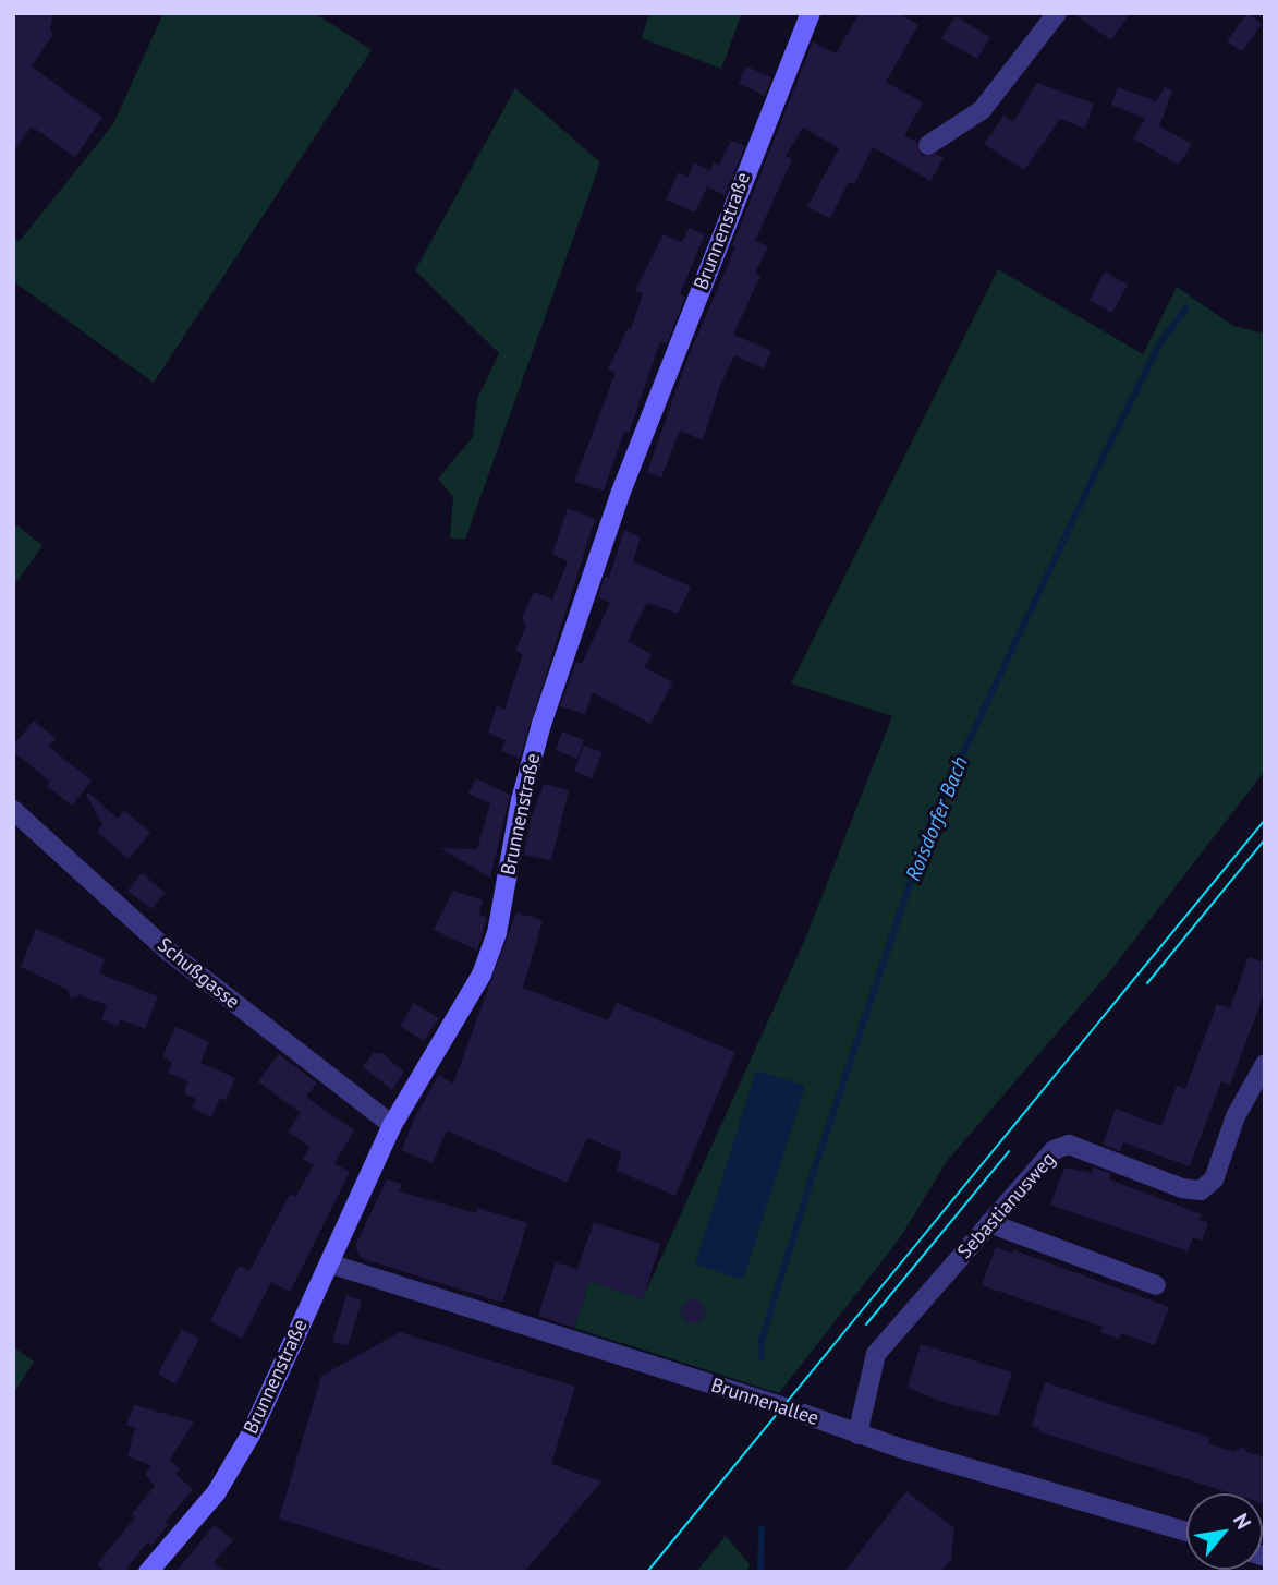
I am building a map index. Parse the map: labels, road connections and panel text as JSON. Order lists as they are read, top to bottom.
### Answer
{
  "streets": {
    "street": [
      "Brunnenstraße",
      "Schußgasse",
      "Sebastianusweg",
      "Brunnenallee"
    ]
  },
  "crossings": [
    ["Brunnenstraße", "Schußgasse"],
    ["Brunnenstraße", "Brunnenallee"],
    ["Sebastianusweg", "Brunnenallee"]
  ],
  "water": ["Roisdorfer Bach"],
  "north": "top right"
}
